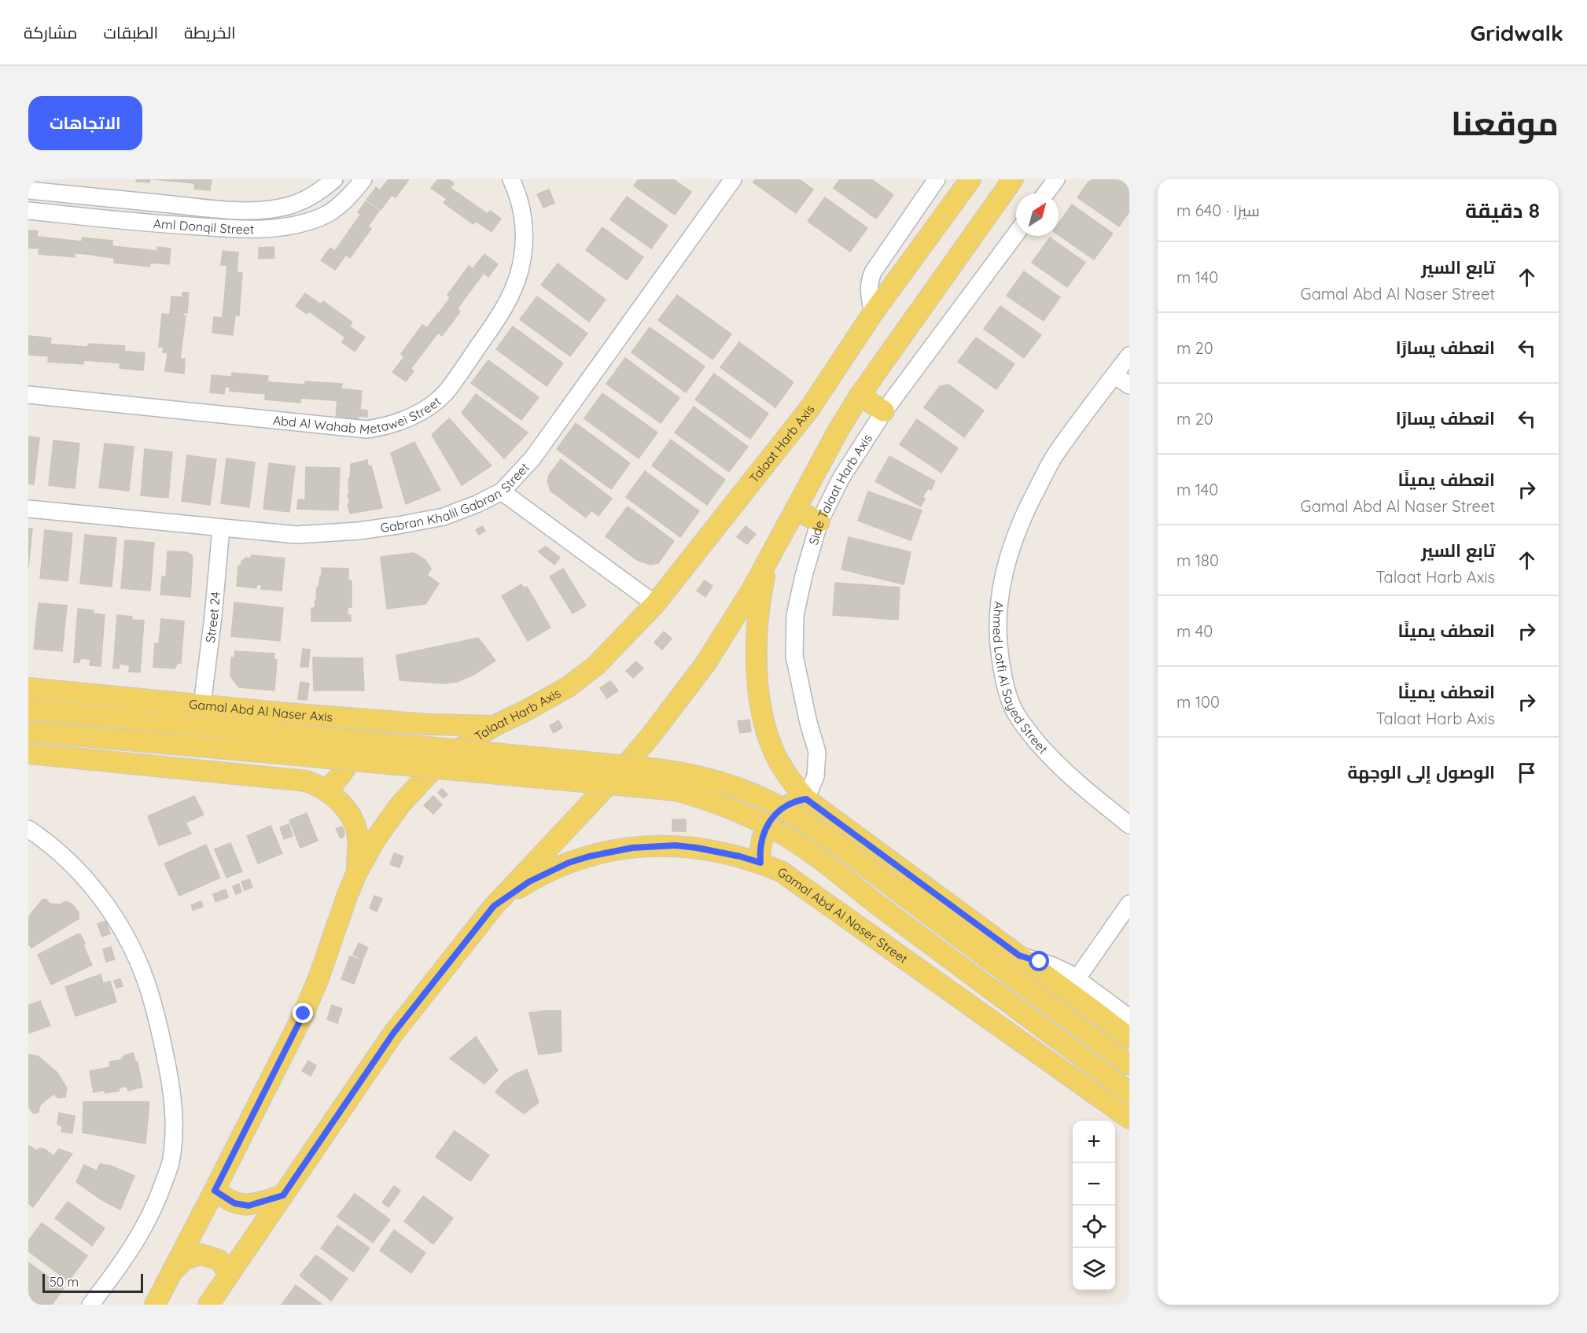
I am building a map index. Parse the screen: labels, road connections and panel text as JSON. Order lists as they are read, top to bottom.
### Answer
{
  "streets": {
    "main road": ["Talaat Harb Axis", "Gamal Abd Al Naser Axis", "Gamal Abd Al Naser Street"],
    "street": [
      "Aml Donqil Street",
      "Abd Al Wahab Metawei Street",
      "Side Talaat Harb Axis",
      "Gabran Khalil Gabran Street",
      "Street 24",
      "Ahmed Lotfi Al Sayed Street"
    ]
  },
  "crossings": [
    ["Talaat Harb Axis", "Gamal Abd Al Naser Axis"],
    ["Gabran Khalil Gabran Street", "Street 24"],
    ["Street 24", "Gamal Abd Al Naser Axis"]
  ],
  "scale_bar": "50 m",
  "north": "top right",
  "page": {
    "header": "Gridwalk",
    "nav": ["الخريطة", "الطبقات", "مشاركة"],
    "title": "موقعنا",
    "buttons": "الاتجاهات",
    "heading": ["8 دقيقة", "سيرًا · 640 m"],
    "list": [
      ["تابع السير", "Gamal Abd Al Naser Street", "140 m"],
      ["انعطف يسارًا", "20 m"],
      ["انعطف يسارًا", "20 m"],
      ["انعطف يمينًا", "Gamal Abd Al Naser Street", "140 m"],
      ["تابع السير", "Talaat Harb Axis", "180 m"],
      ["انعطف يمينًا", "40 m"],
      ["انعطف يمينًا", "Talaat Harb Axis", "100 m"],
      "الوصول إلى الوجهة"
    ],
    "map_buttons": ["+", "−"],
    "scale": "50 m"
  }
}
